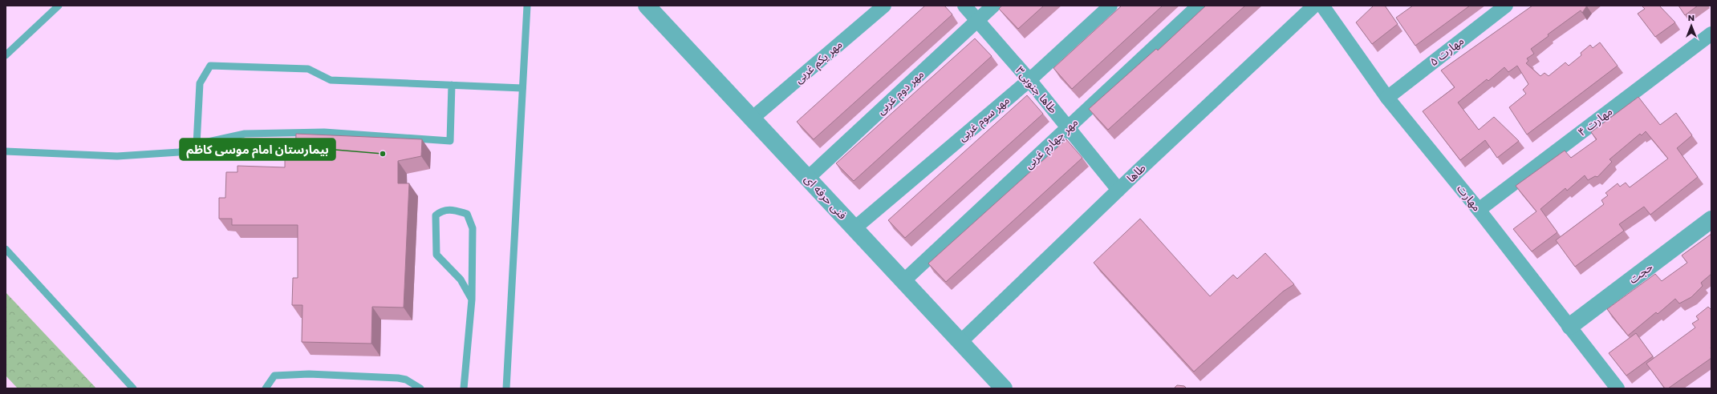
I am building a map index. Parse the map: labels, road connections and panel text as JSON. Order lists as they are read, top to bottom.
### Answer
{
  "streets": {
    "street": [
      "مهارت ۵",
      "مهر یکم غربی",
      "طاها جنوبی۳",
      "مهر دوم غربی",
      "مهر سوم غربی",
      "مهارت ۴",
      "مهر چهارم غربی",
      "طاها",
      "فنی حرفه ای",
      "مهارت",
      "حجت"
    ]
  },
  "crossings": [
    ["مهارت ۵", "مهارت"],
    ["مهر یکم غربی", "فنی حرفه ای"],
    ["طاها جنوبی۳", "مهر دوم غربی"],
    ["طاها جنوبی۳", "مهر سوم غربی"],
    ["طاها جنوبی۳", "مهر چهارم غربی"],
    ["طاها جنوبی۳", "طاها"],
    ["مهر دوم غربی", "فنی حرفه ای"],
    ["مهر سوم غربی", "فنی حرفه ای"],
    ["مهارت ۴", "مهارت"],
    ["مهر چهارم غربی", "فنی حرفه ای"],
    ["طاها", "فنی حرفه ای"],
    ["مهارت", "حجت"]
  ],
  "places": ["بیمارستان امام موسی کاظم"],
  "north": "top"
}
